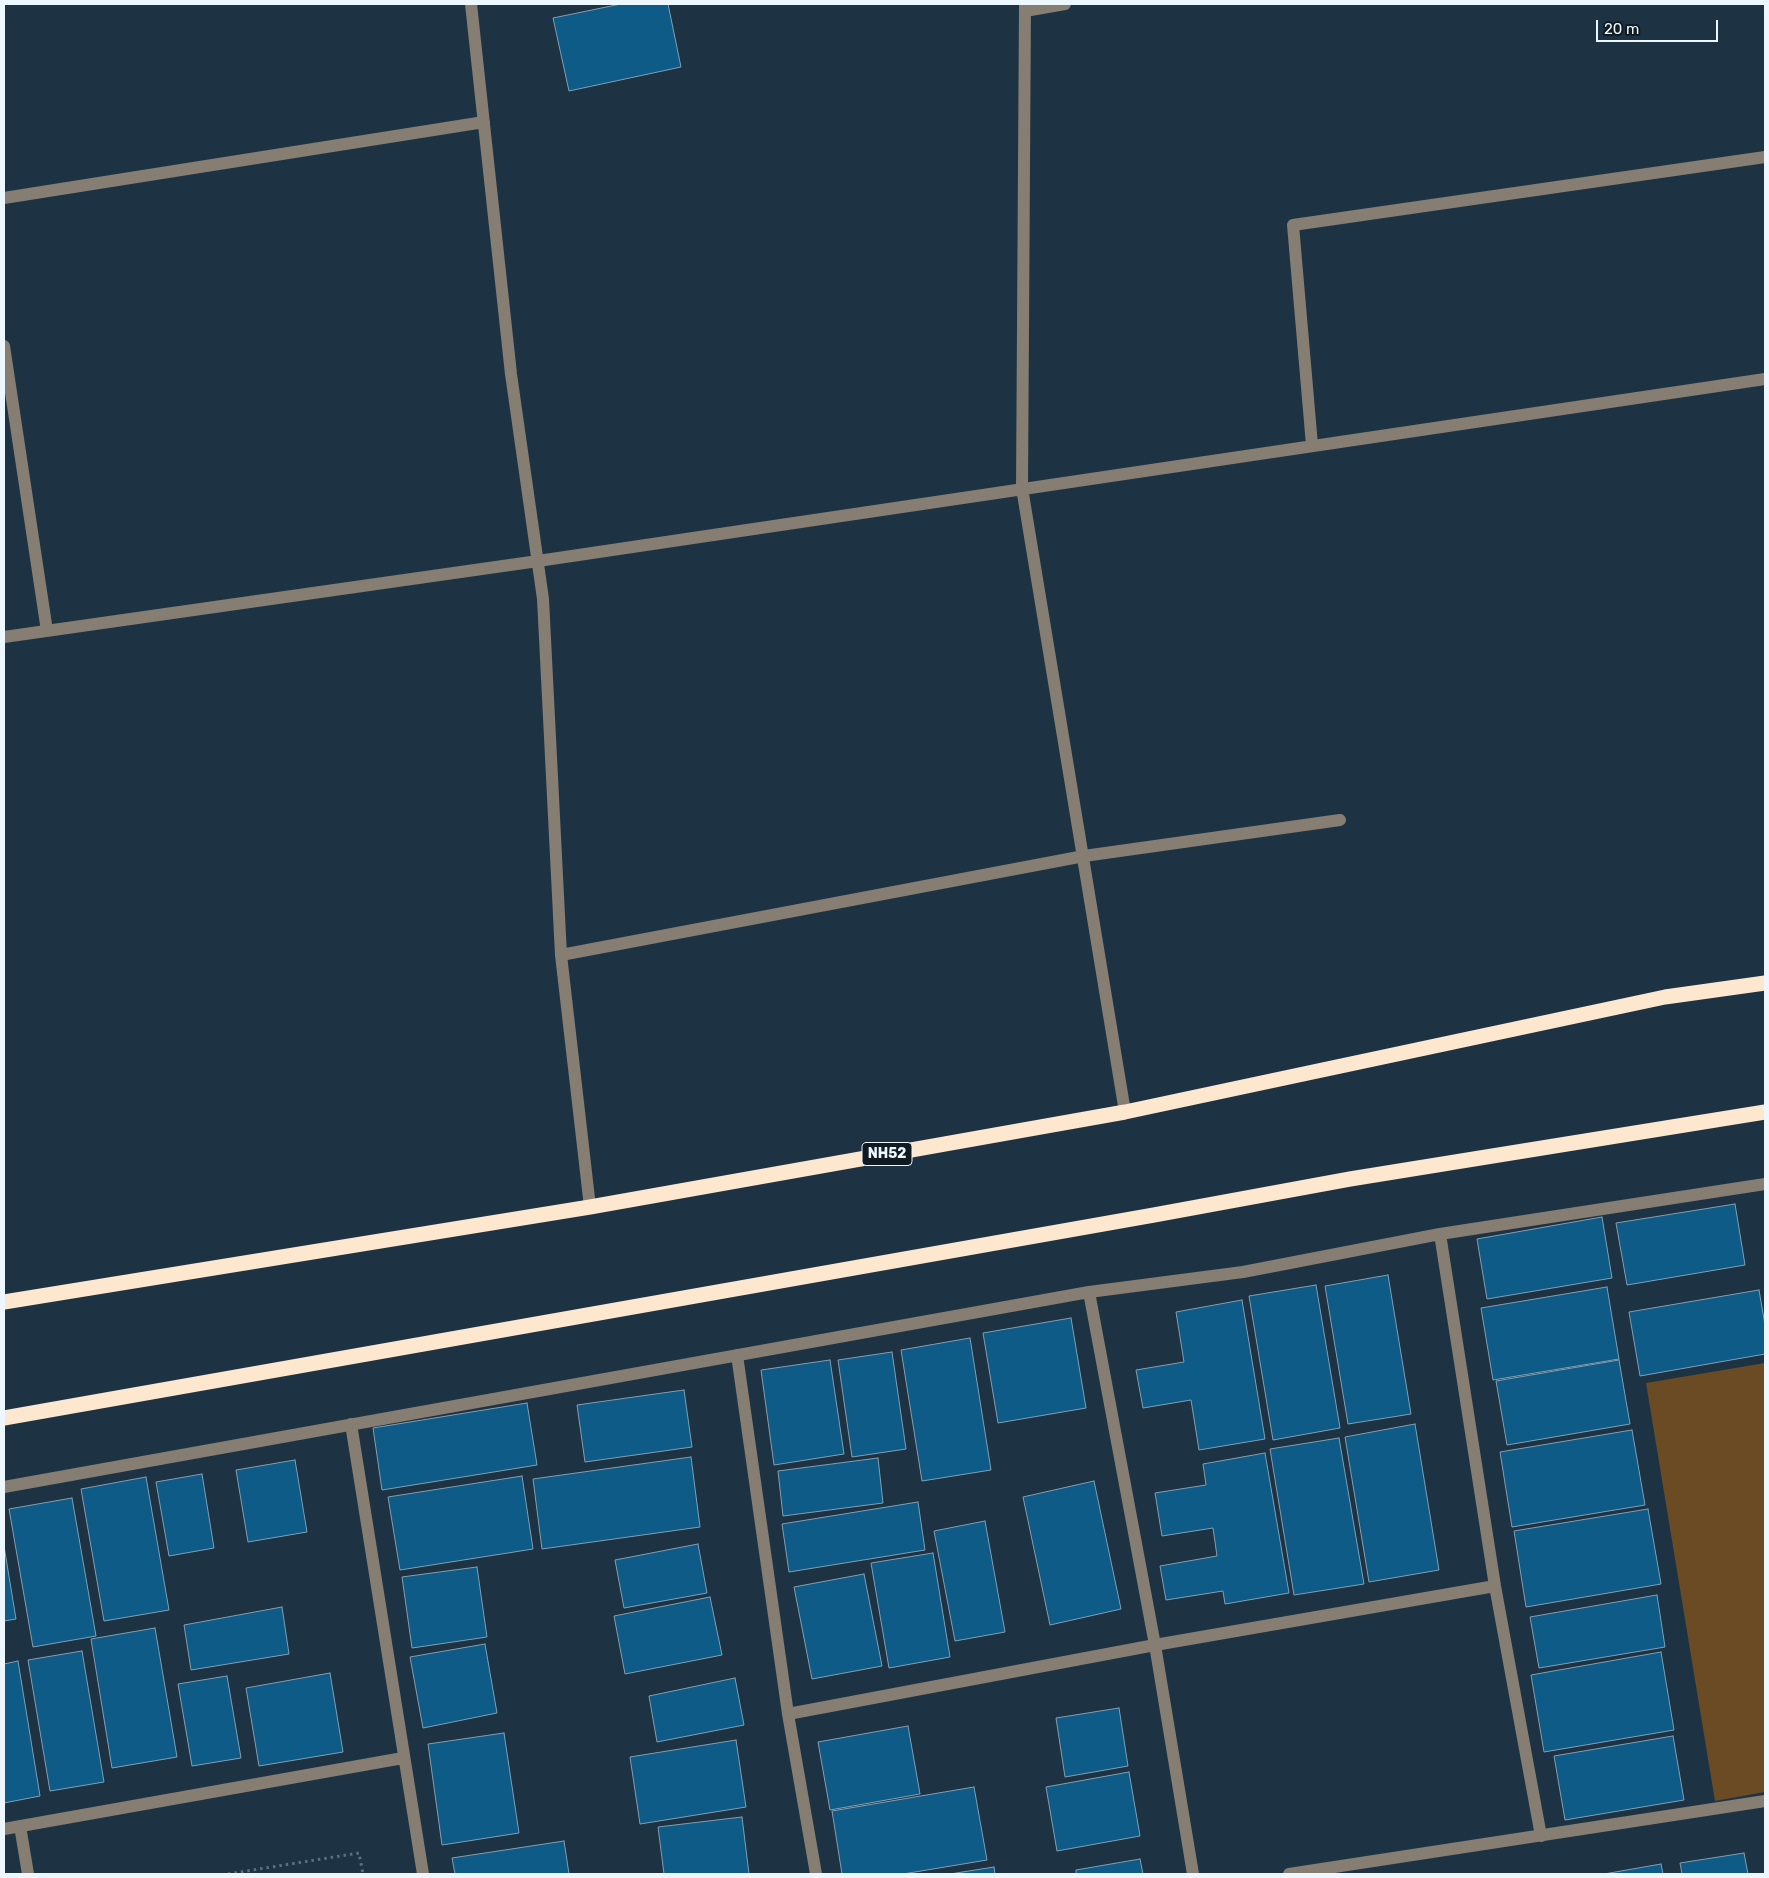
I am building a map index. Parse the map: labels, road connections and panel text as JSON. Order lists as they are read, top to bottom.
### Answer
{
  "streets": {
    "highway": ["NH52"]
  },
  "scale_bar": "20 m"
}
